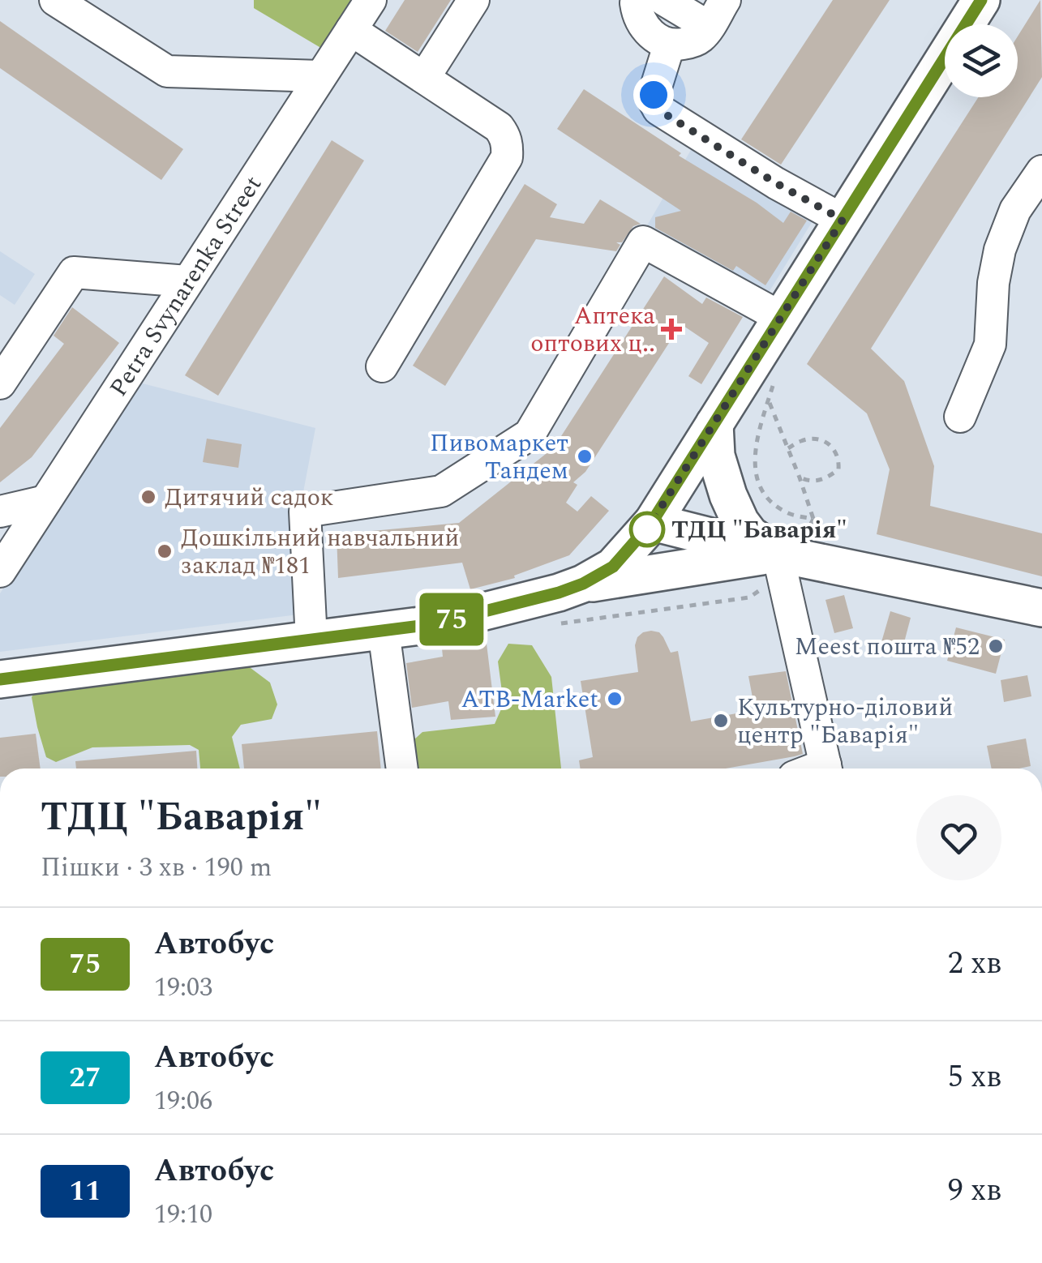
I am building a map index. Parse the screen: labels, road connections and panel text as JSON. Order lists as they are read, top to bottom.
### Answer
{
  "streets": {
    "street": ["Petra Svynarenka Street"]
  },
  "places": {
    "health": ["Аптека оптових ц‥"],
    "other": [
      "Пивомаркет Тандем",
      "Дитячий садок",
      "ТДЦ \"Баварія\"",
      "Дошкільний навчальний заклад №181",
      "Meest пошта №52",
      "ATB-Market",
      "Культурно-діловий центр \"Баварія\""
    ]
  },
  "lines": ["bus line 75"],
  "page": {
    "on_map": "75",
    "heading": ["ТДЦ \"Баварія\"", "Пішки · 3 хв · 190 m"],
    "list": [
      {
        "mark": "75",
        "name": "Автобус",
        "note": "19:03",
        "value": "2 хв"
      },
      {
        "mark": "27",
        "name": "Автобус",
        "note": "19:06",
        "value": "5 хв"
      },
      {
        "mark": "11",
        "name": "Автобус",
        "note": "19:10",
        "value": "9 хв"
      }
    ]
  }
}
